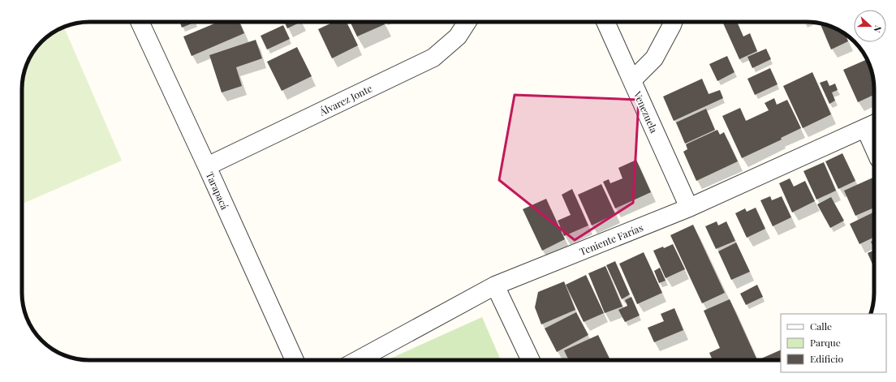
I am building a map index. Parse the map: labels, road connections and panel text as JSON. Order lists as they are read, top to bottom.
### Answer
{
  "streets": {
    "street": [
      "Álvarez Jonte",
      "Venezuela",
      "Tarapacá",
      "Teniente Farías"
    ]
  },
  "crossings": [
    ["Álvarez Jonte", "Tarapacá"],
    ["Venezuela", "Teniente Farías"]
  ],
  "legend": ["Calle", "Parque", "Edificio"],
  "north": "right"
}
